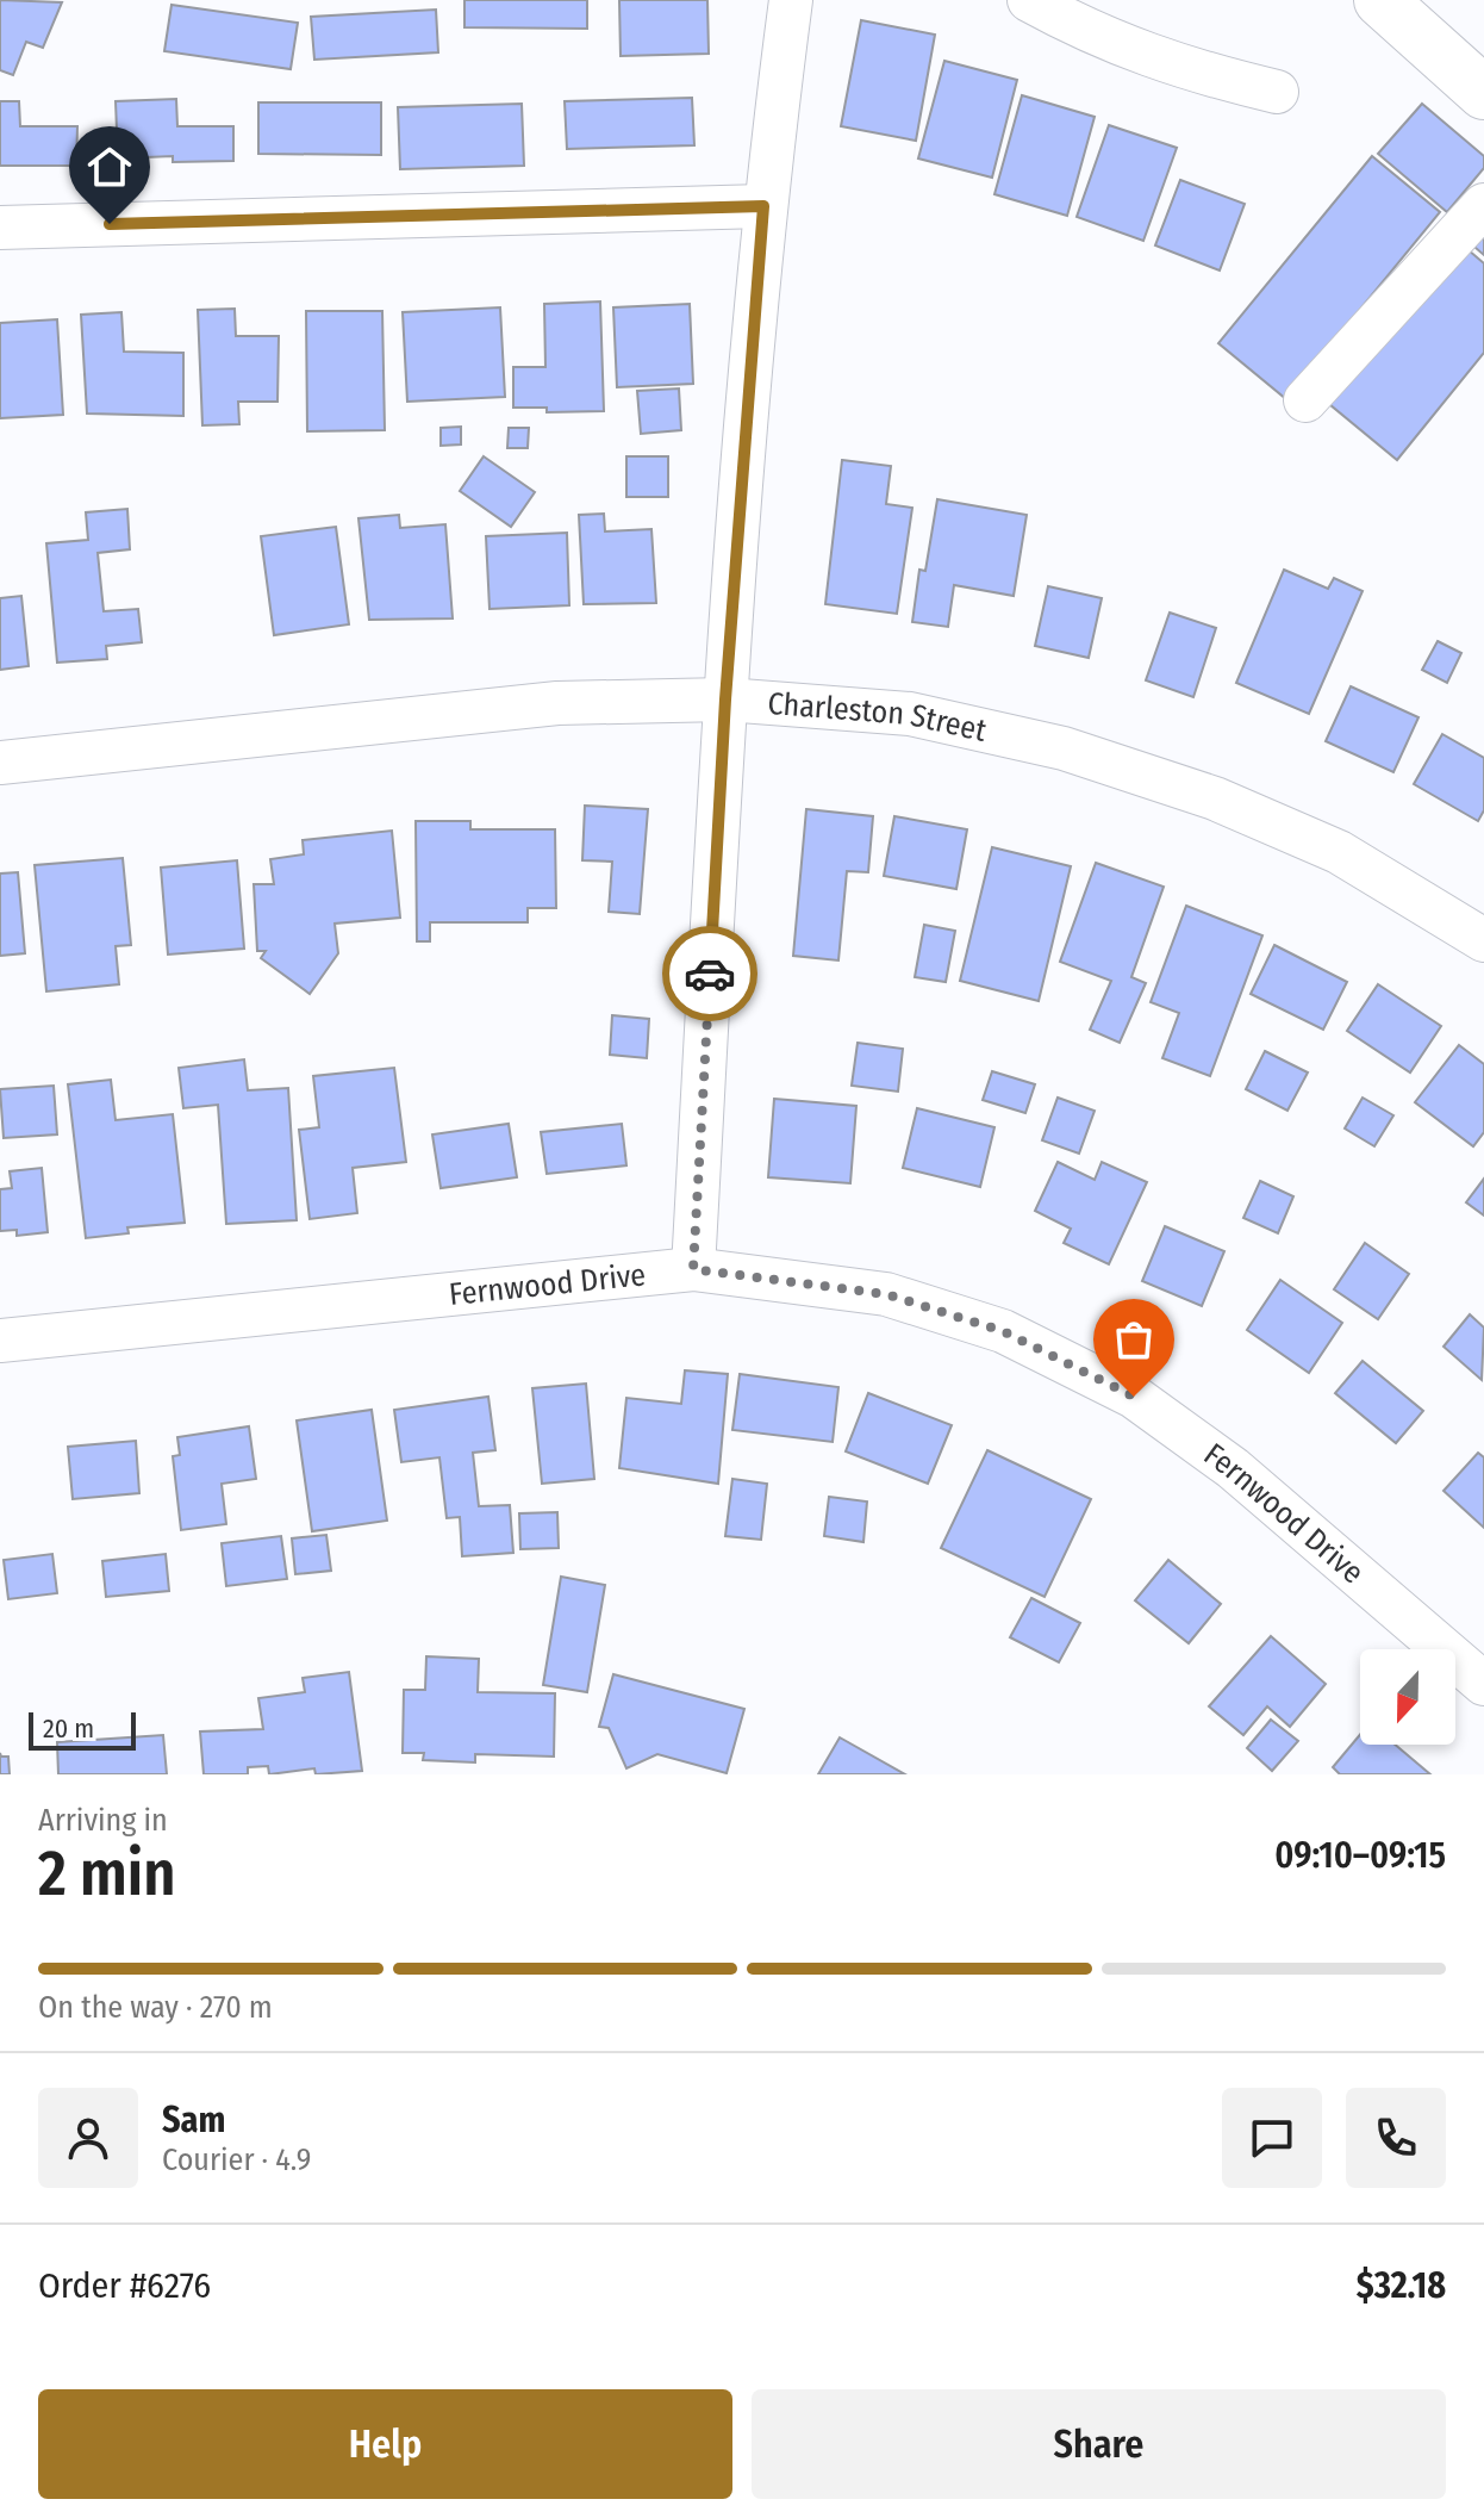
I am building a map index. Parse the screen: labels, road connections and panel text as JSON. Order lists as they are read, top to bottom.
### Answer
{
  "streets": {
    "street": ["Charleston Street", "Fernwood Drive"]
  },
  "scale_bar": "20 m",
  "north": "bottom",
  "page": {
    "scale": "20 m",
    "heading": ["2 min", "Arriving in", "09:10–09:15"],
    "panel": [
      "Sam",
      "Courier · 4.9",
      "Order #6276",
      "$32.18"
    ],
    "bar": "On the way · 270 m",
    "buttons": ["Help", "Share"]
  }
}
